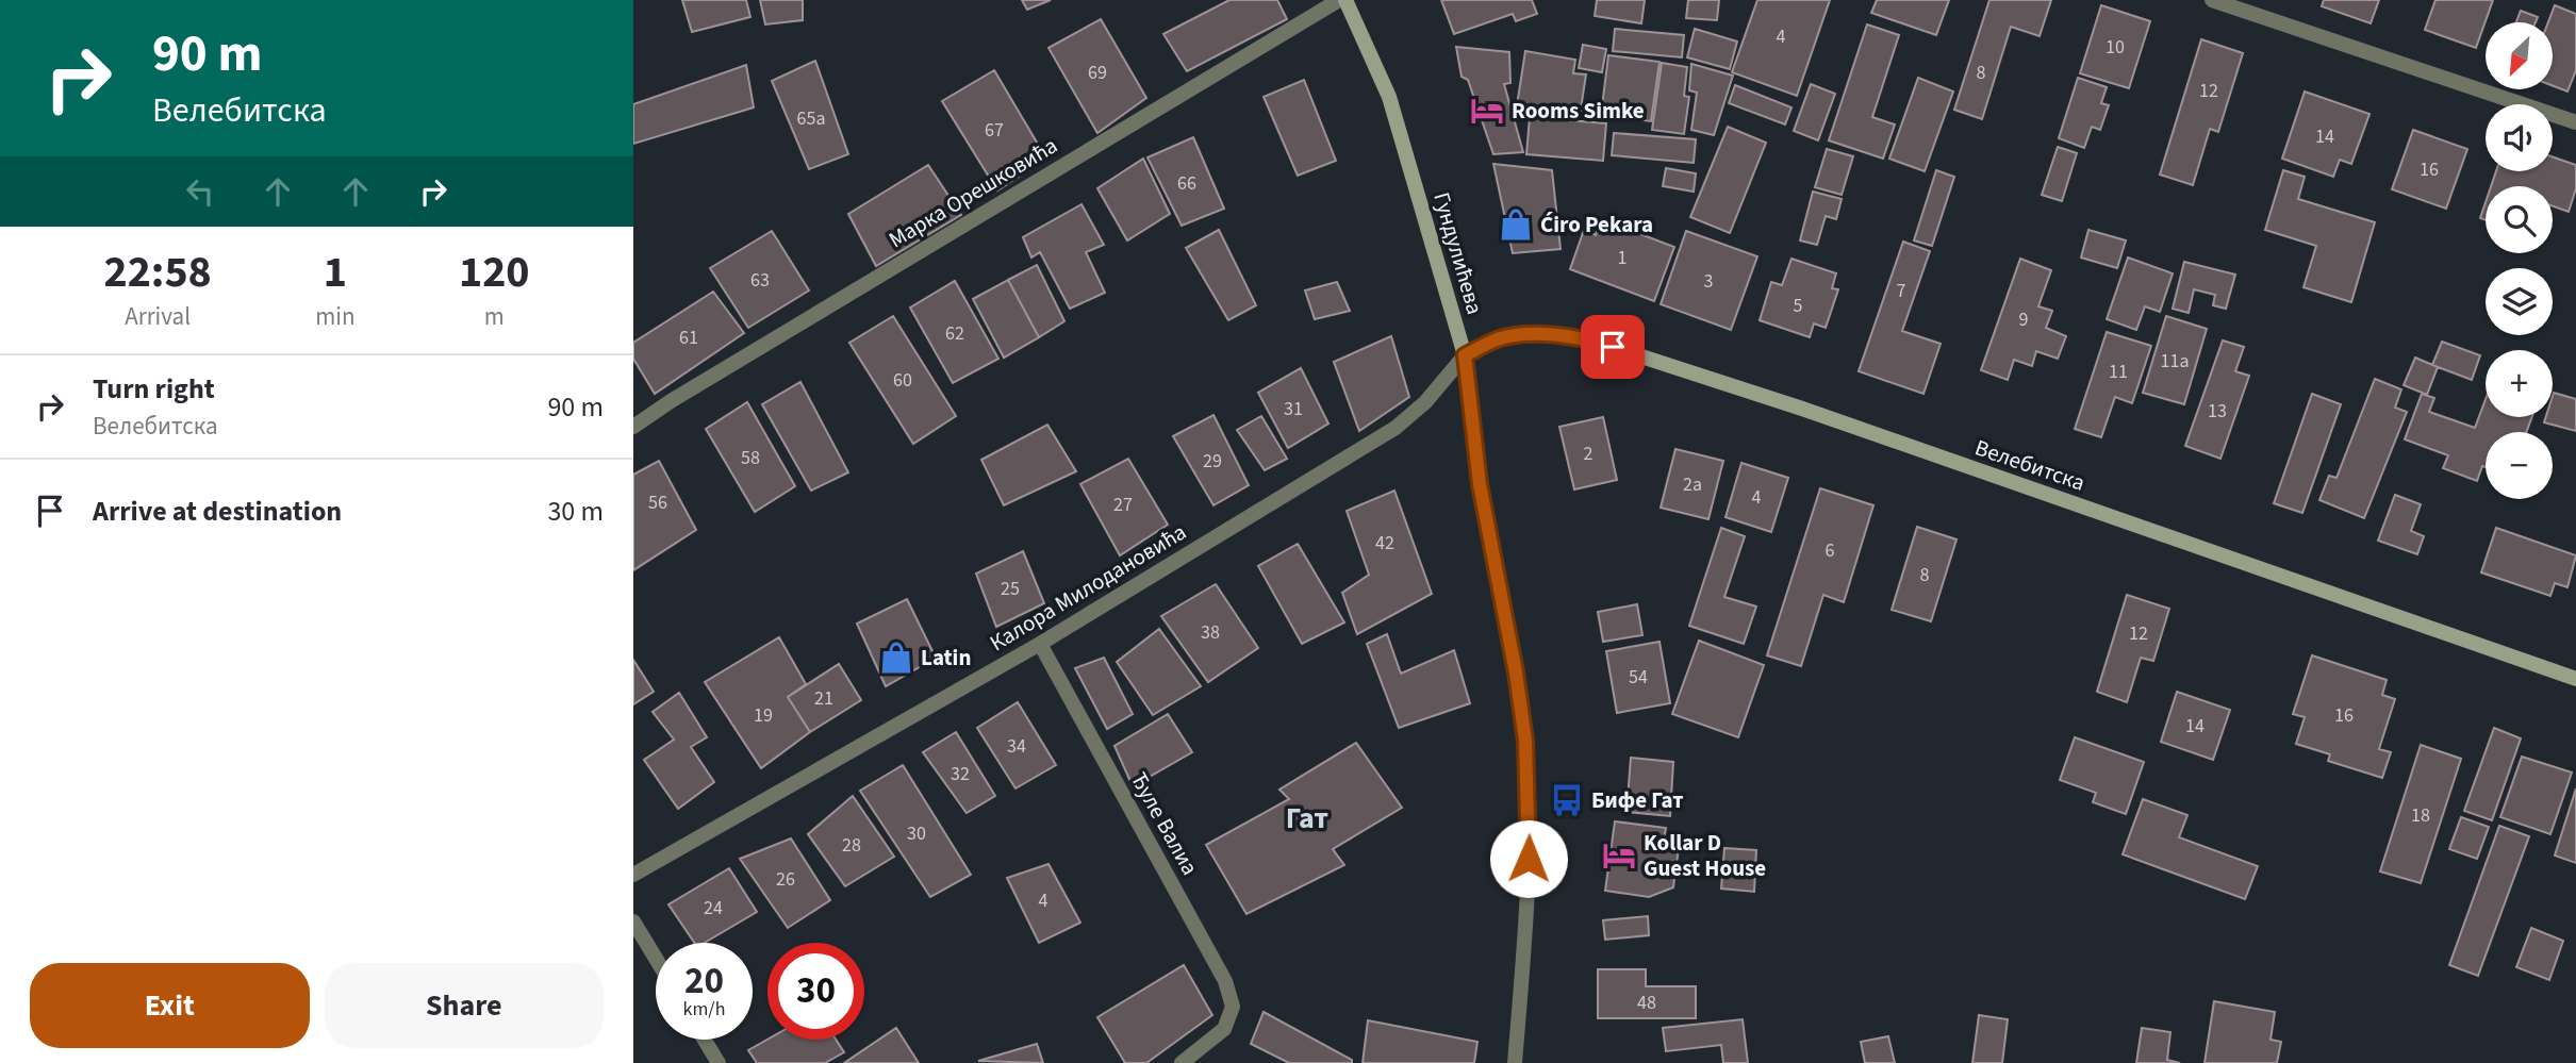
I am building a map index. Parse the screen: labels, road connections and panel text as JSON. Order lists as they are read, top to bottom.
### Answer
{
  "streets": {
    "street": [
      "Марка Орешковића",
      "Гундулићева",
      "Велебитска",
      "Калора Милодановића",
      "Ђуле Валиа"
    ]
  },
  "crossings": [
    ["Гундулићева", "Велебитска"],
    ["Гундулићева", "Калора Милодановића"],
    ["Велебитска", "Калора Милодановића"],
    ["Калора Милодановића", "Ђуле Валиа"]
  ],
  "districts": ["Гат"],
  "places": {
    "hotel": ["Rooms Simke", "Kollar D Guest House"],
    "shop": ["Ćiro Pekara", "Latin"],
    "bus stop": ["Бифе Гат"]
  },
  "house_numbers": [
    "4",
    "10",
    "69",
    "8",
    "12",
    "65a",
    "67",
    "14",
    "16",
    "66",
    "1",
    "63",
    "3",
    "7",
    "5",
    "9",
    "62",
    "61",
    "11a",
    "11",
    "60",
    "31",
    "13",
    "2",
    "58",
    "29",
    "2a",
    "4",
    "56",
    "27",
    "42",
    "6",
    "8",
    "25",
    "38",
    "12",
    "54",
    "21",
    "19",
    "16",
    "14",
    "34",
    "32",
    "18",
    "30",
    "28",
    "26",
    "4",
    "24",
    "48"
  ],
  "north": "bottom left",
  "page": {
    "turn": ["90 m", "Велебитска"],
    "map_buttons": ["+", "−"],
    "eta": [
      "22:58",
      "Arrival",
      "1",
      "min",
      "120",
      "m"
    ],
    "list": [
      {
        "name": "Turn right",
        "note": "Велебитска",
        "value": "90 m"
      },
      {
        "name": "Arrive at destination",
        "value": "30 m"
      }
    ],
    "speed": "20 km/h",
    "limit": "30",
    "buttons": ["Exit", "Share"]
  }
}
